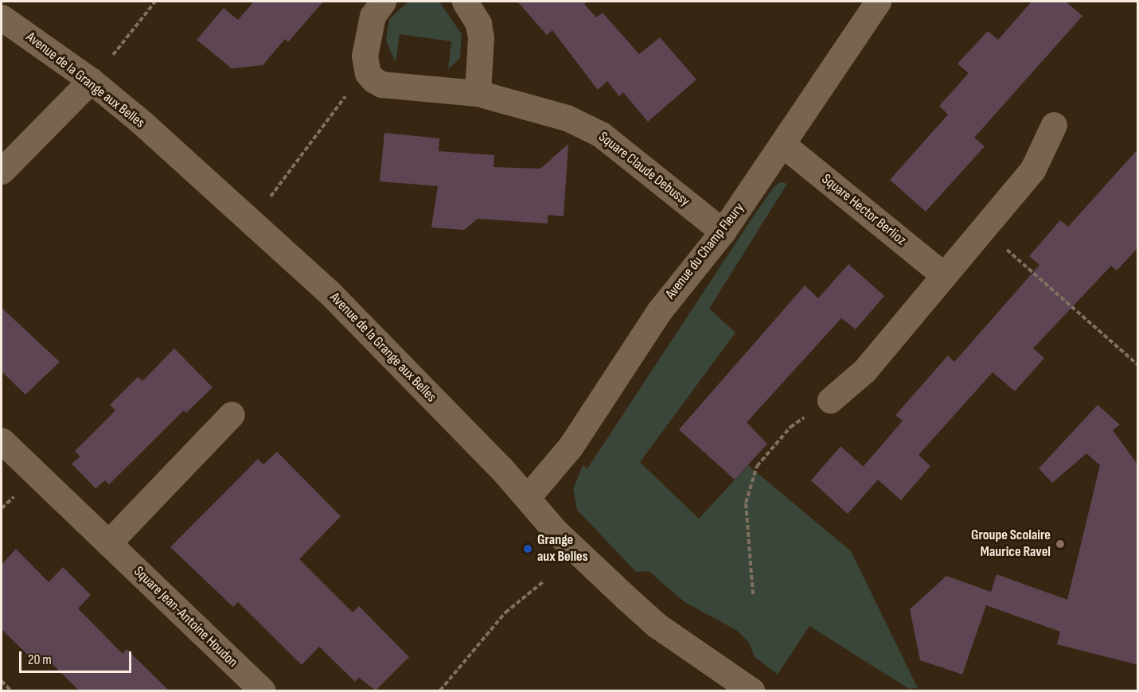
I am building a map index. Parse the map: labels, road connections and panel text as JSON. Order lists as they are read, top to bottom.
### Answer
{
  "streets": {
    "street": [
      "Avenue de la Grange aux Belles",
      "Square Claude Debussy",
      "Square Hector Berlioz",
      "Avenue du Champ Fleury",
      "Square Jean-Antoine Houdon"
    ]
  },
  "crossings": [
    ["Avenue de la Grange aux Belles", "Avenue du Champ Fleury"],
    ["Square Claude Debussy", "Avenue du Champ Fleury"],
    ["Square Hector Berlioz", "Avenue du Champ Fleury"]
  ],
  "places": ["Groupe Scolaire Maurice Ravel", "Grange aux Belles"],
  "scale_bar": "20 m"
}
